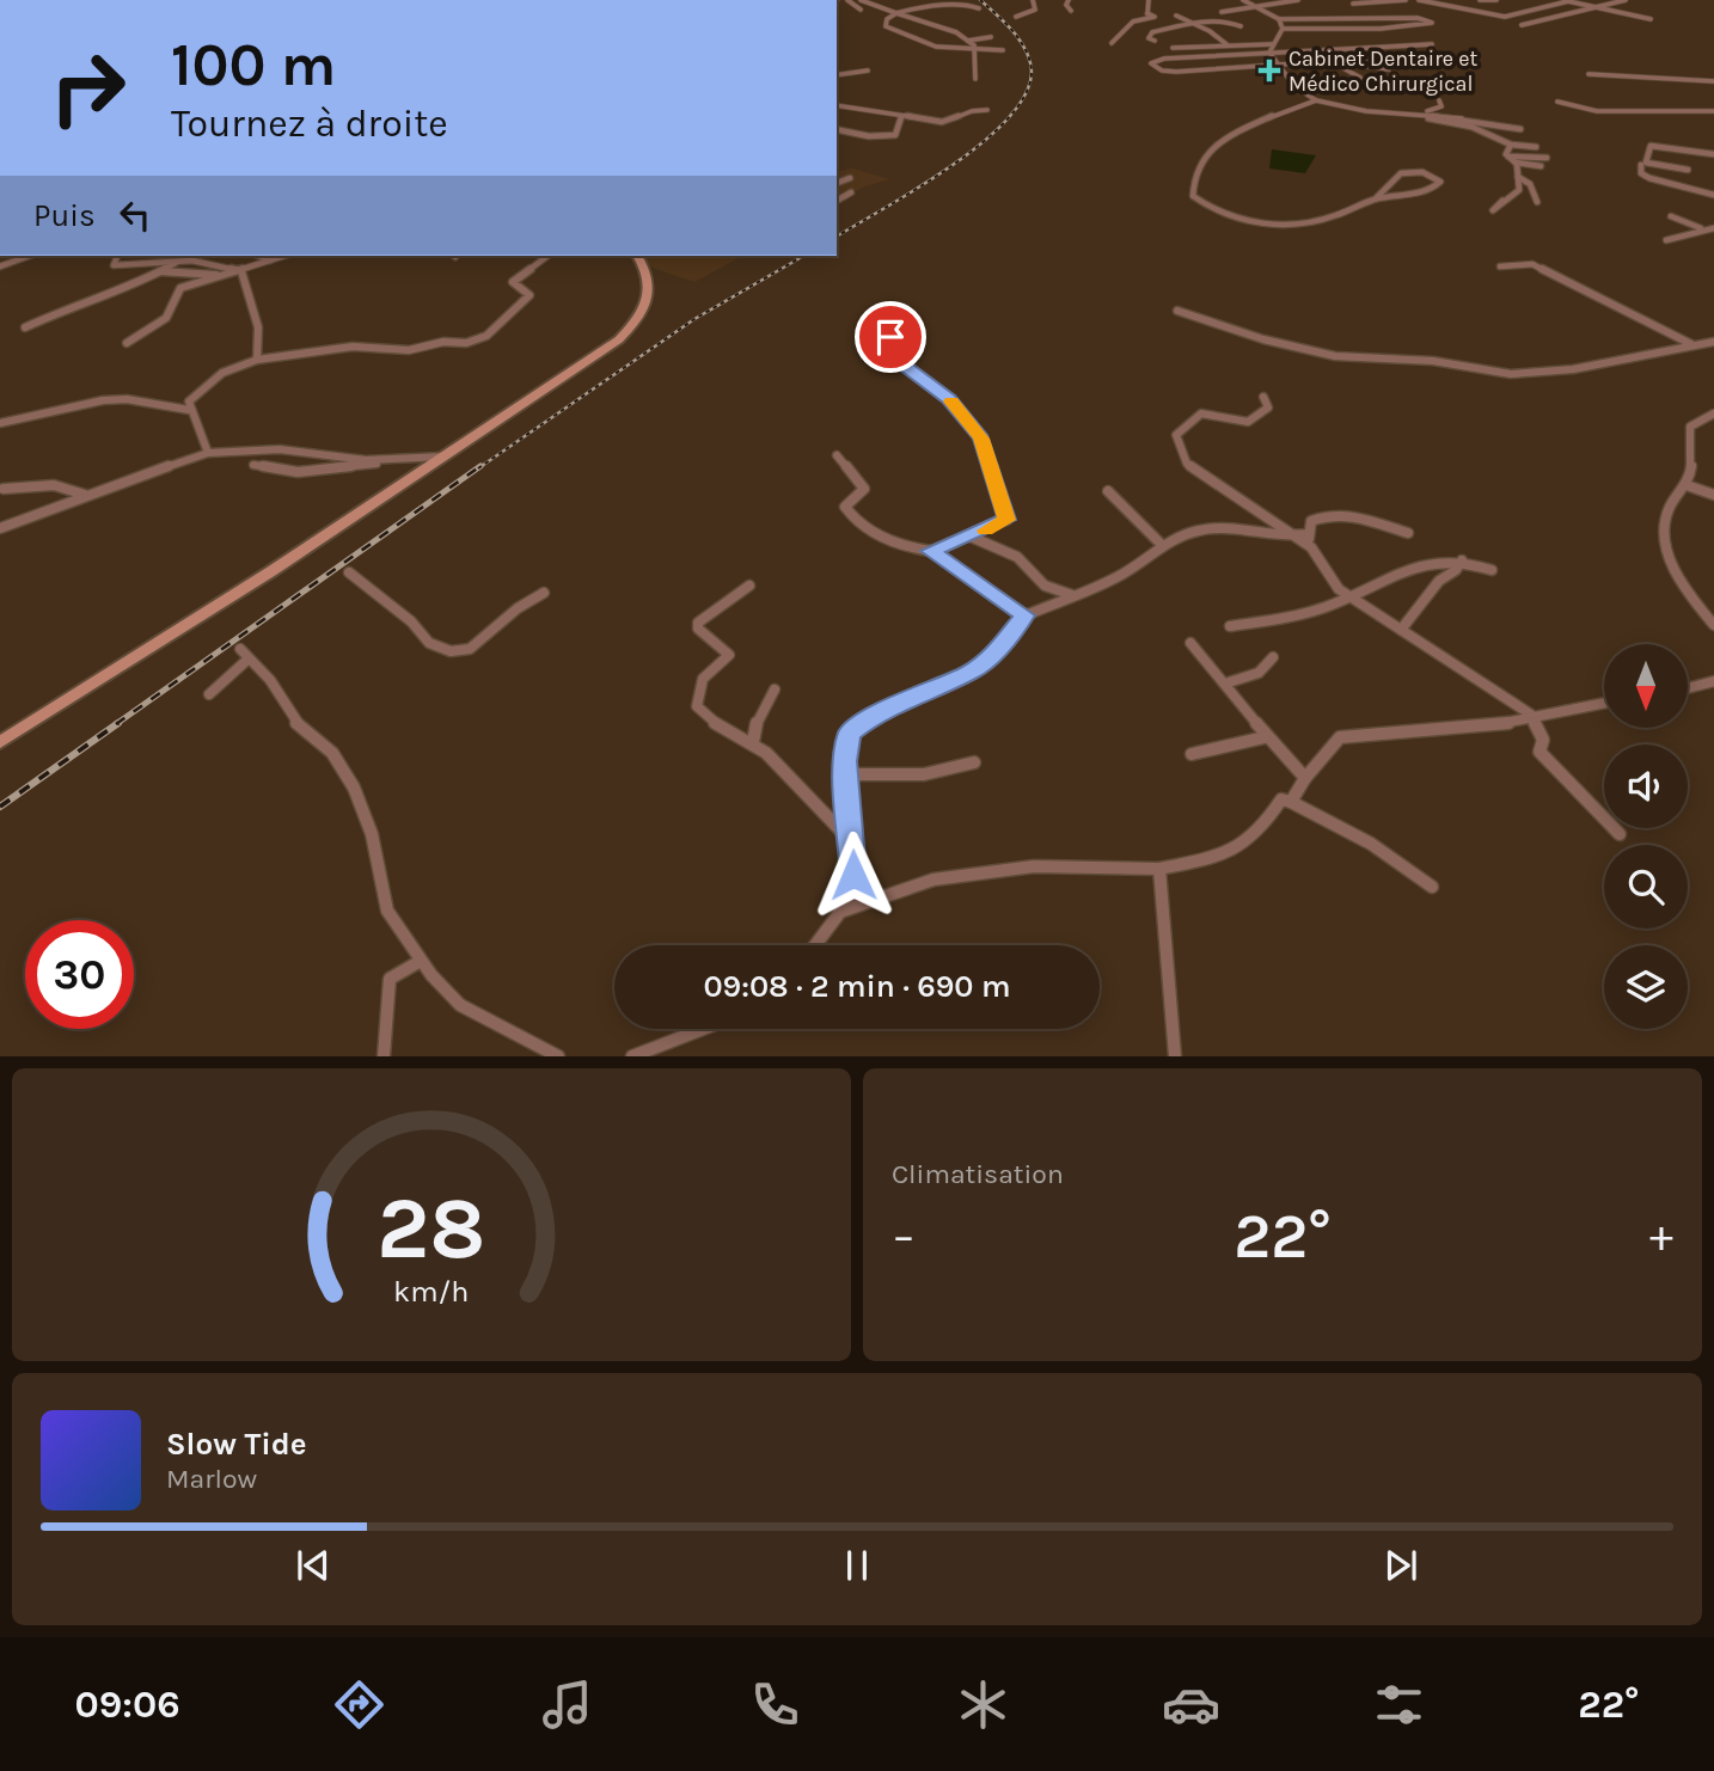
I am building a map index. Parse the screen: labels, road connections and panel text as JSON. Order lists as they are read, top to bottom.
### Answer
{
  "places": {
    "health": ["Cabinet Dentaire et Médico Chirurgical"]
  },
  "north": "bottom",
  "page": {
    "turn": ["100 m", "Tournez à droite"],
    "then": "Puis",
    "limit": "30",
    "trip": "09:08 · 2 min · 690 m",
    "tile": "Climatisation",
    "heat": ["−", "22°", "+"],
    "song": ["Slow Tide", "Marlow"],
    "tabs": ["09:06", "22°"],
    "gauge": ["28", "km/h"]
  }
}
